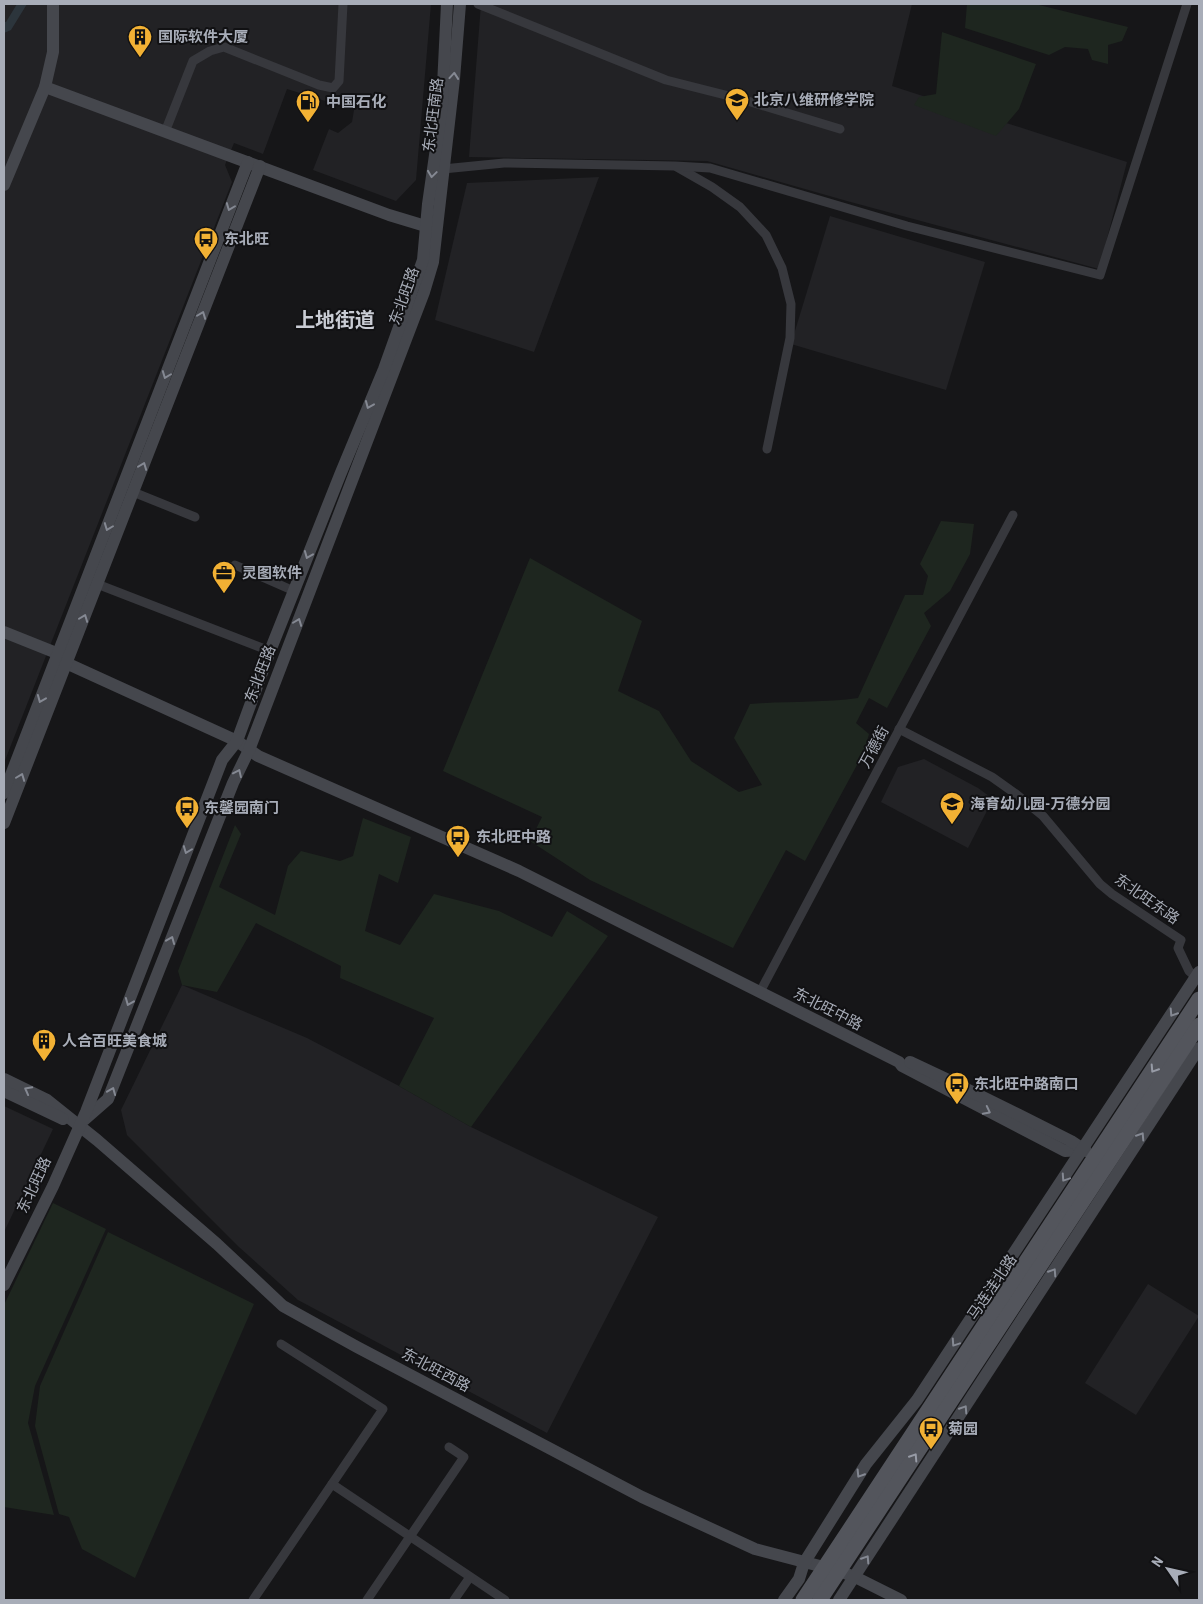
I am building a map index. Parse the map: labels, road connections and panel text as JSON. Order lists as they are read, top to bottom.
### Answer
{
  "streets": {
    "main road": ["马连洼北路"],
    "street": [
      "东北旺南路",
      "东北旺路",
      "万德街",
      "东北旺东路",
      "东北旺中路",
      "东北旺西路"
    ]
  },
  "crossings": [
    ["东北旺南路", "东北旺路"],
    ["东北旺路", "东北旺中路"],
    ["东北旺路", "东北旺西路"],
    ["万德街", "东北旺东路"],
    ["万德街", "东北旺中路"],
    ["东北旺东路", "马连洼北路"],
    ["东北旺中路", "马连洼北路"],
    ["马连洼北路", "东北旺西路"]
  ],
  "districts": ["上地街道"],
  "places": {
    "building": ["国际软件大厦", "人合百旺美食城"],
    "school or university": ["北京八维研修学院", "海育幼儿园-万德分园"],
    "fuel station": ["中国石化"],
    "bus stop": [
      "东北旺",
      "东馨园南门",
      "东北旺中路",
      "东北旺中路南口",
      "菊园"
    ],
    "office": ["灵图软件"]
  },
  "north": "top left"
}
